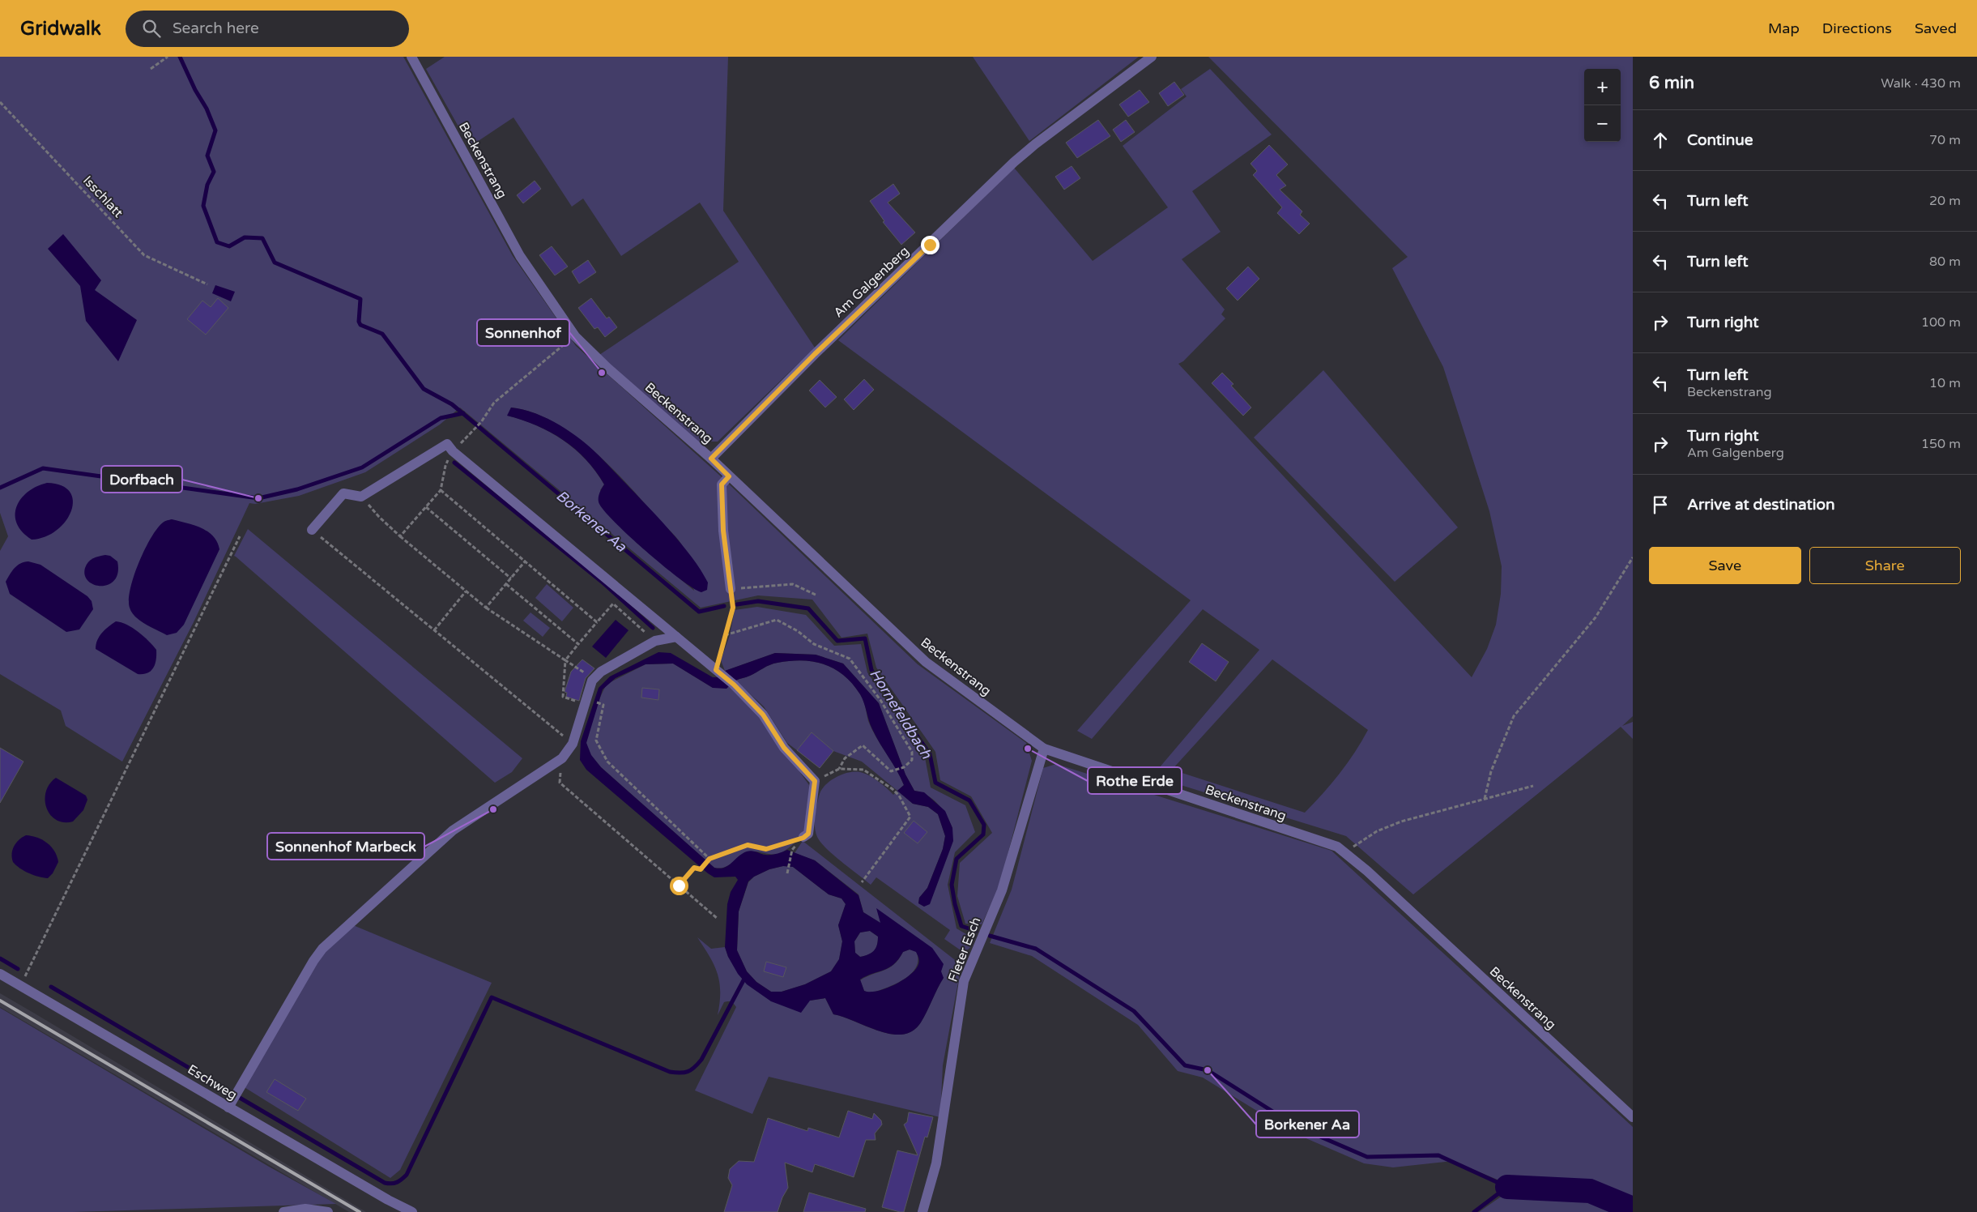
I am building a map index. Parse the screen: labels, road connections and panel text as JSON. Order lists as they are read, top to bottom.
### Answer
{
  "streets": {
    "street": [
      "Beckenstrang",
      "Am Galgenberg",
      "Fleter Esch",
      "Eschweg"
    ],
    "path": ["Isschlatt"]
  },
  "crossings": [
    ["Beckenstrang", "Am Galgenberg"],
    ["Beckenstrang", "Fleter Esch"]
  ],
  "water": ["Borkener Aa", "Hornefeldbach"],
  "places": [
    "Sonnenhof",
    "Dorfbach",
    "Rothe Erde",
    "Sonnenhof Marbeck",
    "Borkener Aa"
  ],
  "page": {
    "header": "Gridwalk",
    "search": "Search here",
    "nav": ["Map", "Directions", "Saved"],
    "heading": ["6 min", "Walk · 430 m"],
    "map_buttons": ["+", "−"],
    "list": [
      ["Continue", "70 m"],
      ["Turn left", "20 m"],
      ["Turn left", "80 m"],
      ["Turn right", "100 m"],
      ["Turn left", "Beckenstrang", "10 m"],
      ["Turn right", "Am Galgenberg", "150 m"],
      "Arrive at destination"
    ],
    "buttons": ["Save", "Share"]
  }
}
